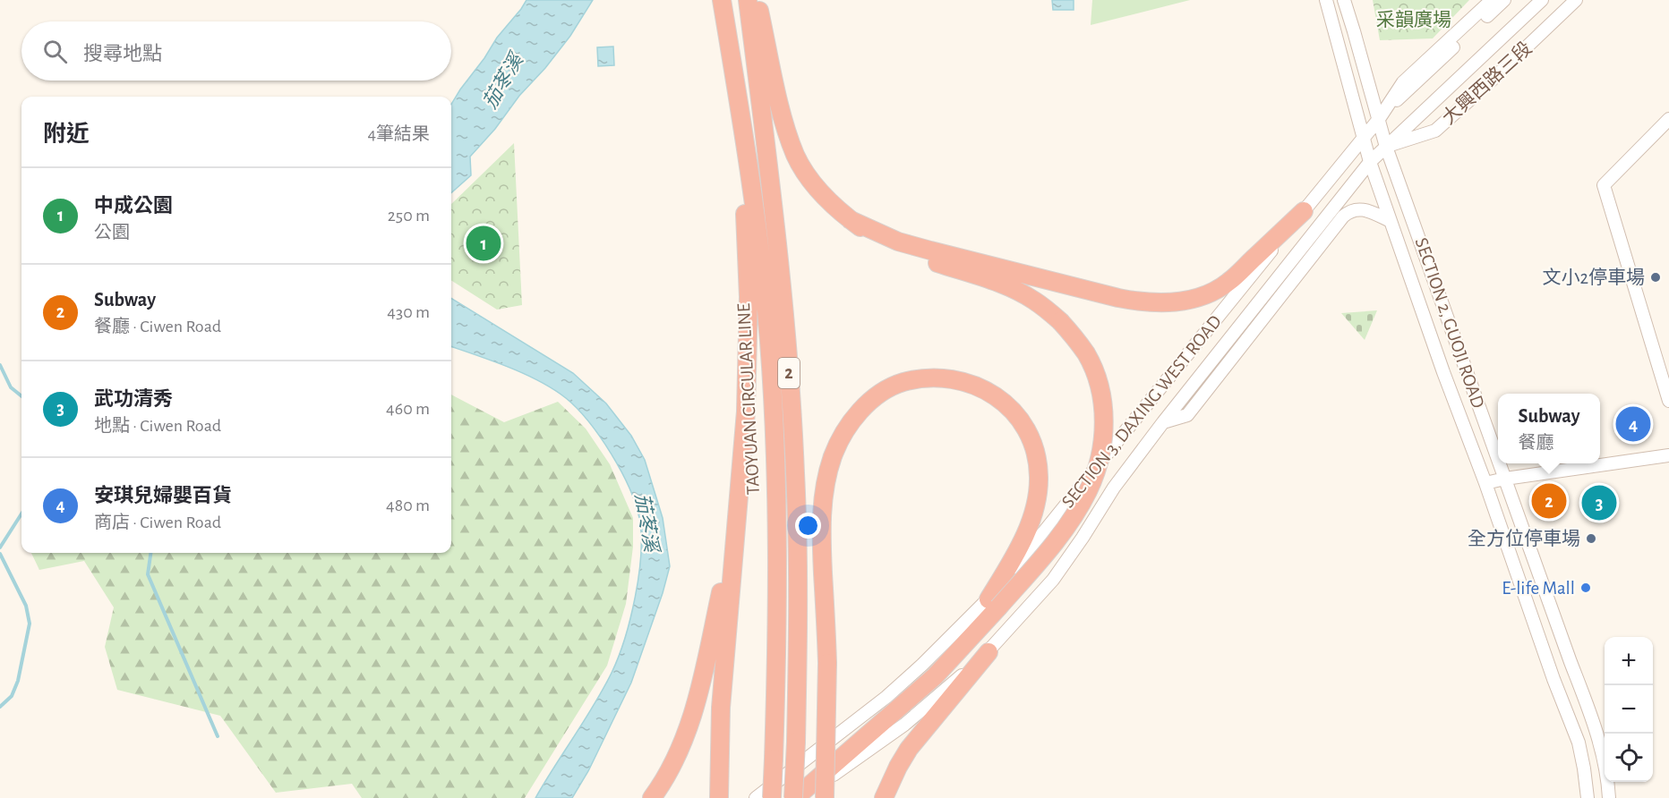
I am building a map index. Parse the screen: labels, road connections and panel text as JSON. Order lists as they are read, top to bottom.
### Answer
{
  "streets": {
    "highway": ["2", "TAOYUAN CIRCULAR LINE"],
    "street": ["大興西路三段", "SECTION 2, GUOJI ROAD", "SECTION 3, DAXING WEST ROAD"]
  },
  "crossings": [
    ["大興西路三段", "SECTION 2, GUOJI ROAD"],
    ["大興西路三段", "SECTION 3, DAXING WEST ROAD"],
    ["SECTION 2, GUOJI ROAD", "SECTION 3, DAXING WEST ROAD"]
  ],
  "water": ["茄苳溪"],
  "parks": ["采韻廣場"],
  "places": ["文小2停車場", "全方位停車場", "E-life Mall"],
  "page": {
    "search": "搜尋地點",
    "heading": ["附近", "4筆結果"],
    "list": [
      {
        "mark": "1",
        "name": "中成公園",
        "note": "公園",
        "value": "250 m"
      },
      {
        "mark": "2",
        "name": "Subway",
        "note": "餐廳 · Ciwen Road",
        "value": "430 m"
      },
      {
        "mark": "3",
        "name": "武功清秀",
        "note": "地點 · Ciwen Road",
        "value": "460 m"
      },
      {
        "mark": "4",
        "name": "安琪兒婦嬰百貨",
        "note": "商店 · Ciwen Road",
        "value": "480 m"
      }
    ],
    "pins": [
      "1",
      "4",
      "2",
      "3"
    ],
    "popup": ["Subway", "餐廳"],
    "map_buttons": ["+", "−"]
  }
}
